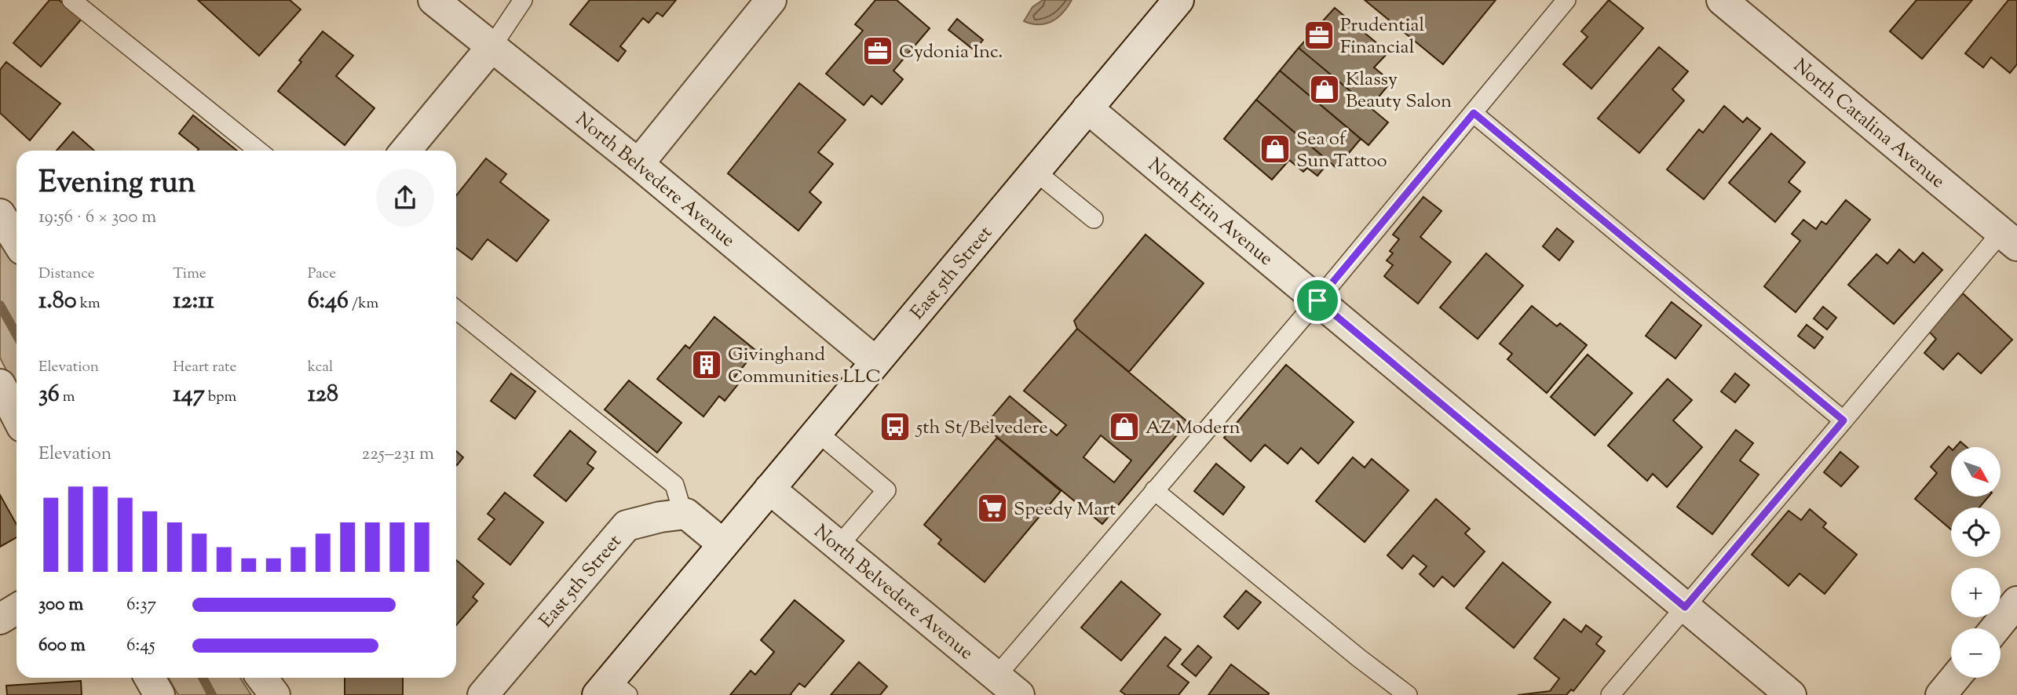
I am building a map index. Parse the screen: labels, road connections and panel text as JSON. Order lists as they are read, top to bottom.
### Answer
{
  "streets": {
    "street": [
      "North Catalina Avenue",
      "North Belvedere Avenue",
      "North Erin Avenue",
      "East 5th Street"
    ]
  },
  "crossings": [
    ["North Belvedere Avenue", "East 5th Street"],
    ["North Erin Avenue", "East 5th Street"]
  ],
  "places": {
    "office": ["Prudential Financial", "Cydonia Inc."],
    "shop": ["Klassy Beauty Salon", "Sea of Sun Tattoo", "AZ Modern"],
    "building": ["Givinghand Communities LLC"],
    "bus stop": ["5th St/Belvedere"],
    "supermarket": ["Speedy Mart"]
  },
  "north": "bottom right",
  "page": {
    "heading": ["Evening run", "19:56 · 6 × 300 m"],
    "stats": [
      ["Distance", "1.80 km"],
      ["Time", "12:11"],
      ["Pace", "6:46 /km"],
      ["Elevation", "36 m"],
      ["Heart rate", "147 bpm"],
      ["kcal", "128"]
    ],
    "chart": ["Elevation", "225–231 m"],
    "map_buttons": ["+", "−"],
    "list": [
      {
        "name": "300 m",
        "note": "6:37"
      },
      {
        "name": "600 m",
        "note": "6:45"
      }
    ]
  }
}
